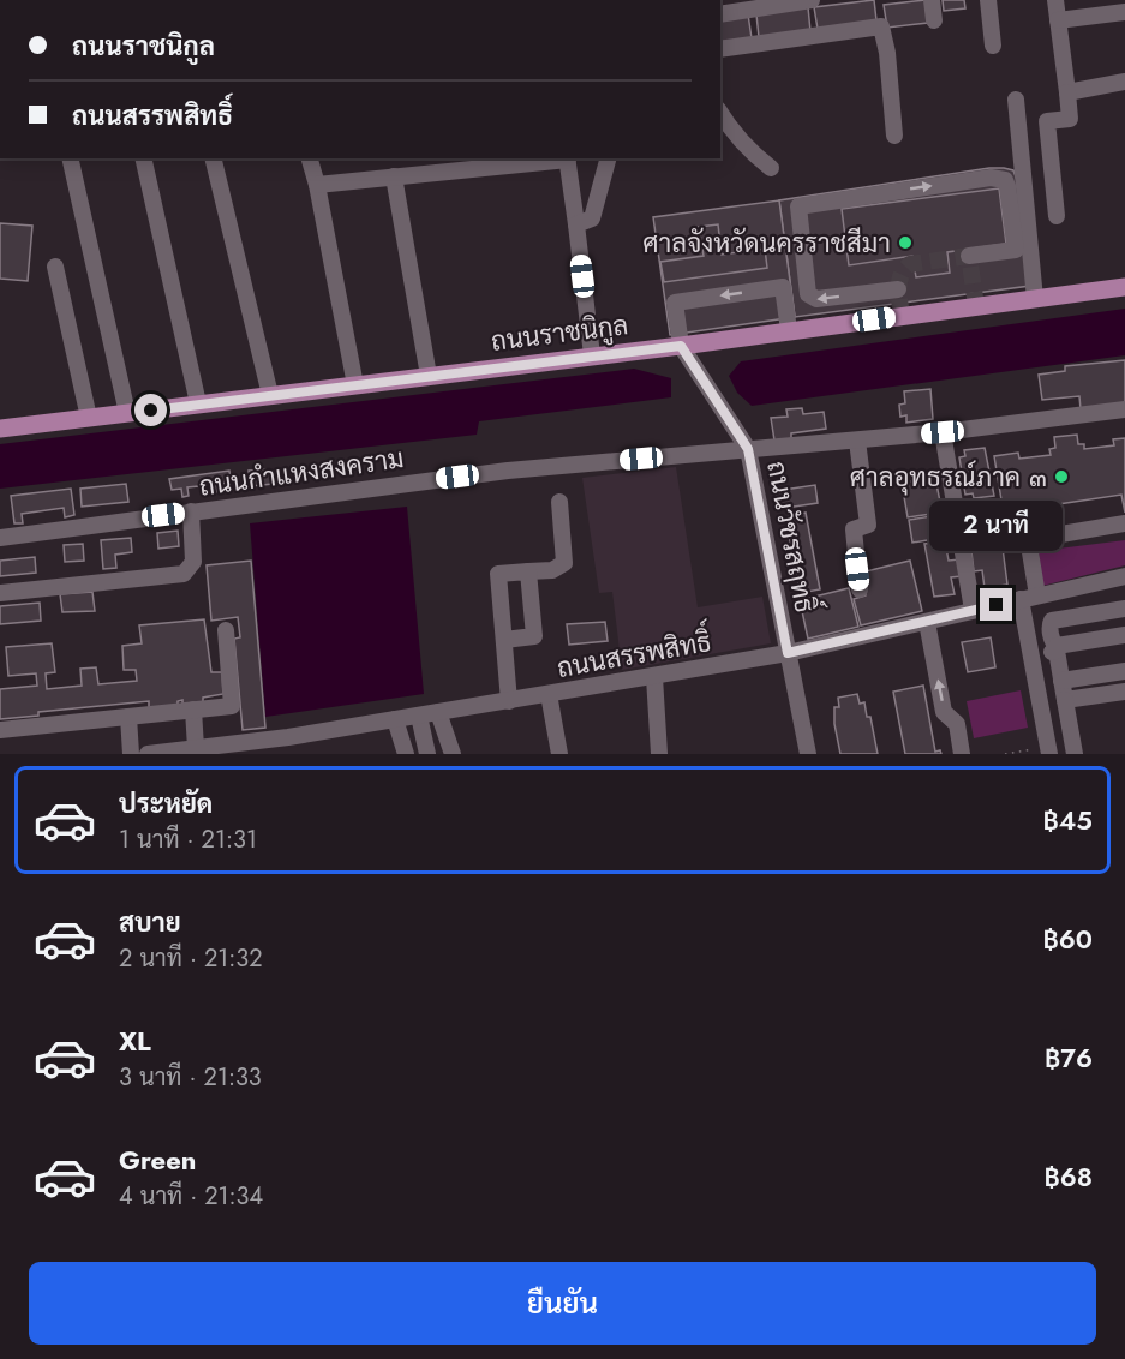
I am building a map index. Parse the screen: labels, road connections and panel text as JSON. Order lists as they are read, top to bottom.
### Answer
{
  "streets": {
    "main road": ["ถนนราชนิกูล"],
    "street": ["ถนนกำแหงสงคราม", "ถนนวัชรสฤทธิ์", "ถนนสรรพสิทธิ์"]
  },
  "crossings": [
    ["ถนนราชนิกูล", "ถนนวัชรสฤทธิ์"],
    ["ถนนกำแหงสงคราม", "ถนนวัชรสฤทธิ์"],
    ["ถนนวัชรสฤทธิ์", "ถนนสรรพสิทธิ์"]
  ],
  "places": ["ศาลจังหวัดนครราชสีมา", "ศาลอุทธรณ์ภาค ๓"],
  "page": {
    "banner": ["ถนนราชนิกูล", "ถนนสรรพสิทธิ์"],
    "bubble": "2 นาที",
    "list": [
      {
        "name": "ประหยัด",
        "note": "1 นาที · 21:31",
        "value": "฿45"
      },
      {
        "name": "สบาย",
        "note": "2 นาที · 21:32",
        "value": "฿60"
      },
      {
        "name": "XL",
        "note": "3 นาที · 21:33",
        "value": "฿76"
      },
      {
        "name": "Green",
        "note": "4 นาที · 21:34",
        "value": "฿68"
      }
    ],
    "buttons": "ยืนยัน"
  }
}
